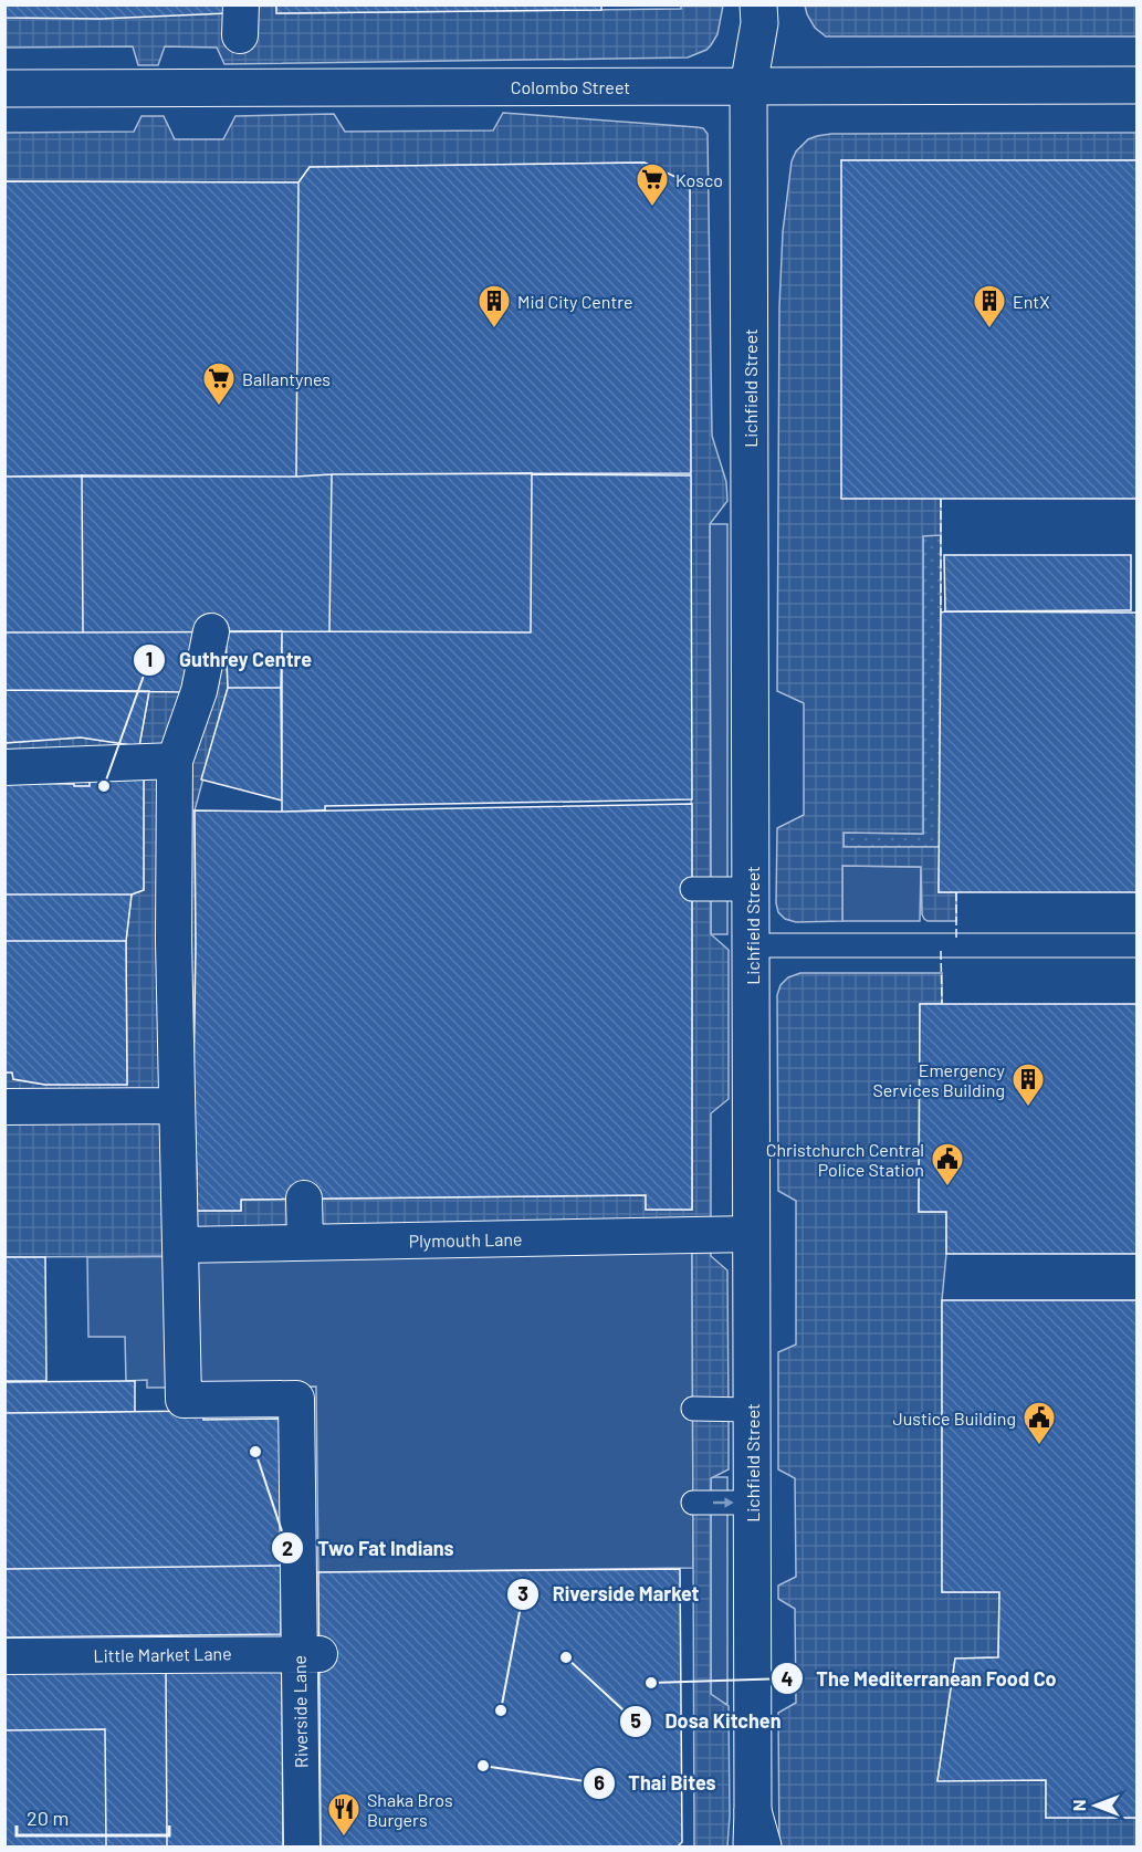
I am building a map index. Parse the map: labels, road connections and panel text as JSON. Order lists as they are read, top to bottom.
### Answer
{
  "streets": {
    "street": [
      "Colombo Street",
      "Lichfield Street",
      "Plymouth Lane",
      "Little Market Lane",
      "Riverside Lane"
    ]
  },
  "crossings": [
    ["Colombo Street", "Lichfield Street"],
    ["Lichfield Street", "Plymouth Lane"],
    ["Plymouth Lane", "Riverside Lane"],
    ["Little Market Lane", "Riverside Lane"]
  ],
  "places": {
    "supermarket": ["Kosco", "Ballantynes"],
    "building": ["Mid City Centre", "EntX", "Emergency Services Building"],
    "other": [
      "Guthrey Centre",
      "Two Fat Indians",
      "Dosa Kitchen",
      "The Mediterranean Food Co",
      "Riverside Market",
      "Thai Bites"
    ],
    "public building": ["Christchurch Central Police Station", "Justice Building"],
    "restaurant": ["Shaka Bros Burgers"]
  },
  "scale_bar": "20 m",
  "north": "left"
}
